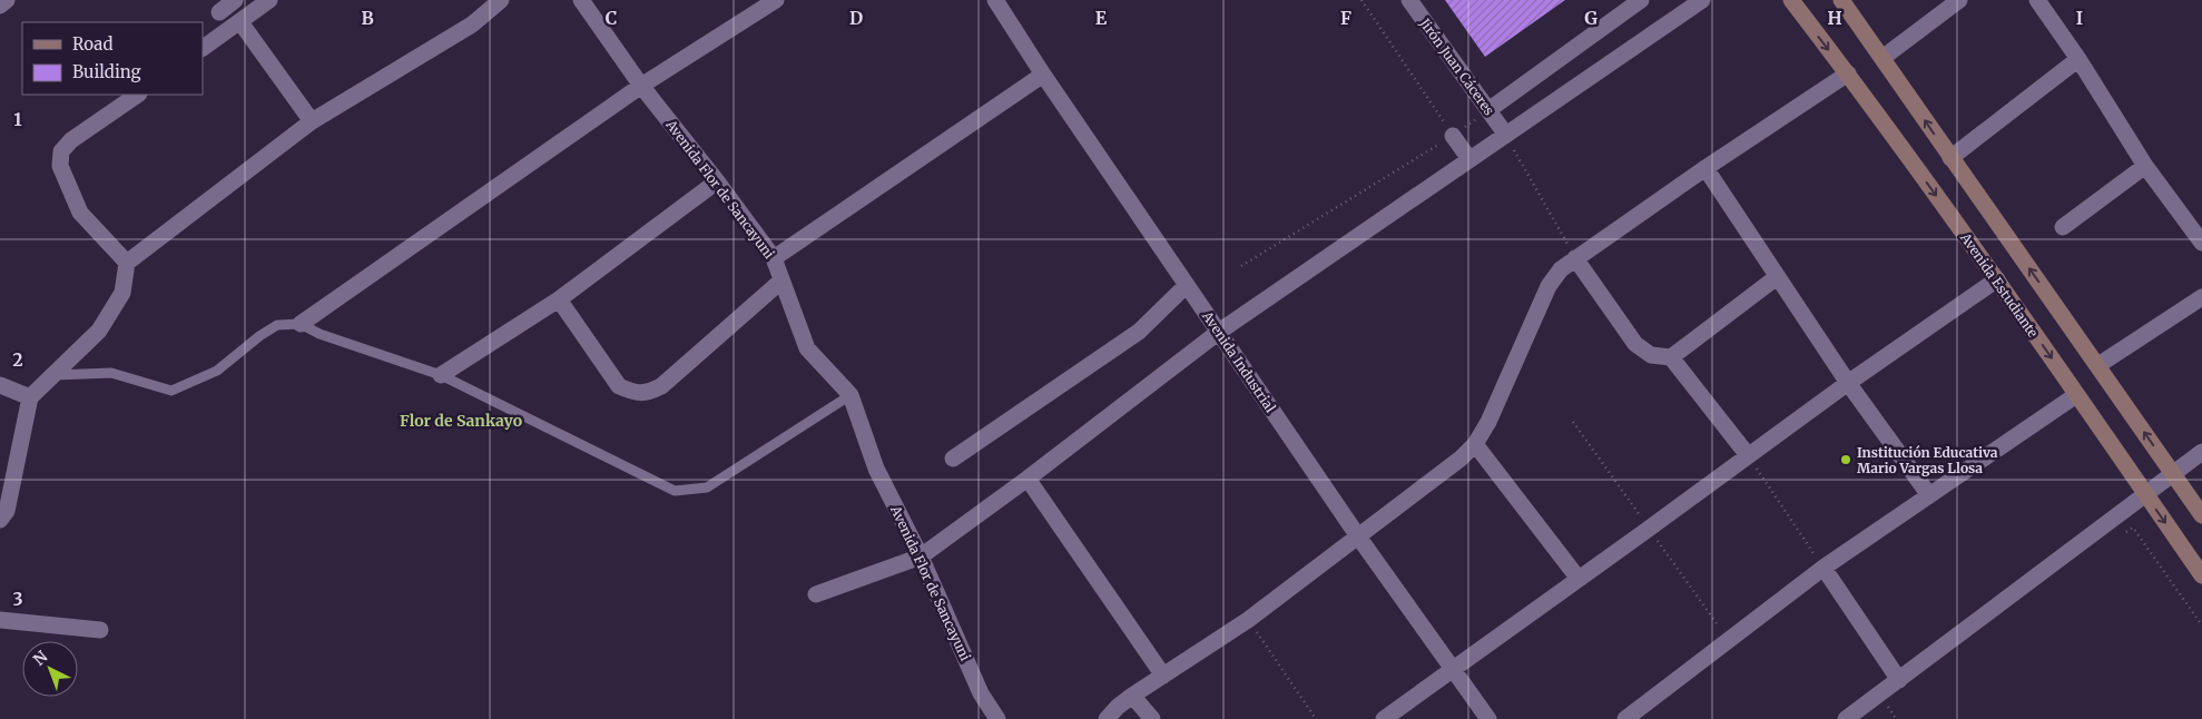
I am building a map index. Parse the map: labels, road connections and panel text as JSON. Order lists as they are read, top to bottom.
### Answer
{
  "streets": {
    "street": [
      "Jirón Juan Cáceres",
      "Avenida Flor de Sancayuni",
      "Avenida Estudiante",
      "Avenida Industrial"
    ]
  },
  "districts": ["Flor de Sankayo"],
  "places": ["Institución Educativa Mario Vargas Llosa"],
  "legend": ["Road", "Building"],
  "north": "top left",
  "grid": {
    "columns": [
      "B",
      "C",
      "D",
      "E",
      "F",
      "G",
      "H",
      "I"
    ],
    "rows": ["1", "2", "3"]
  }
}
